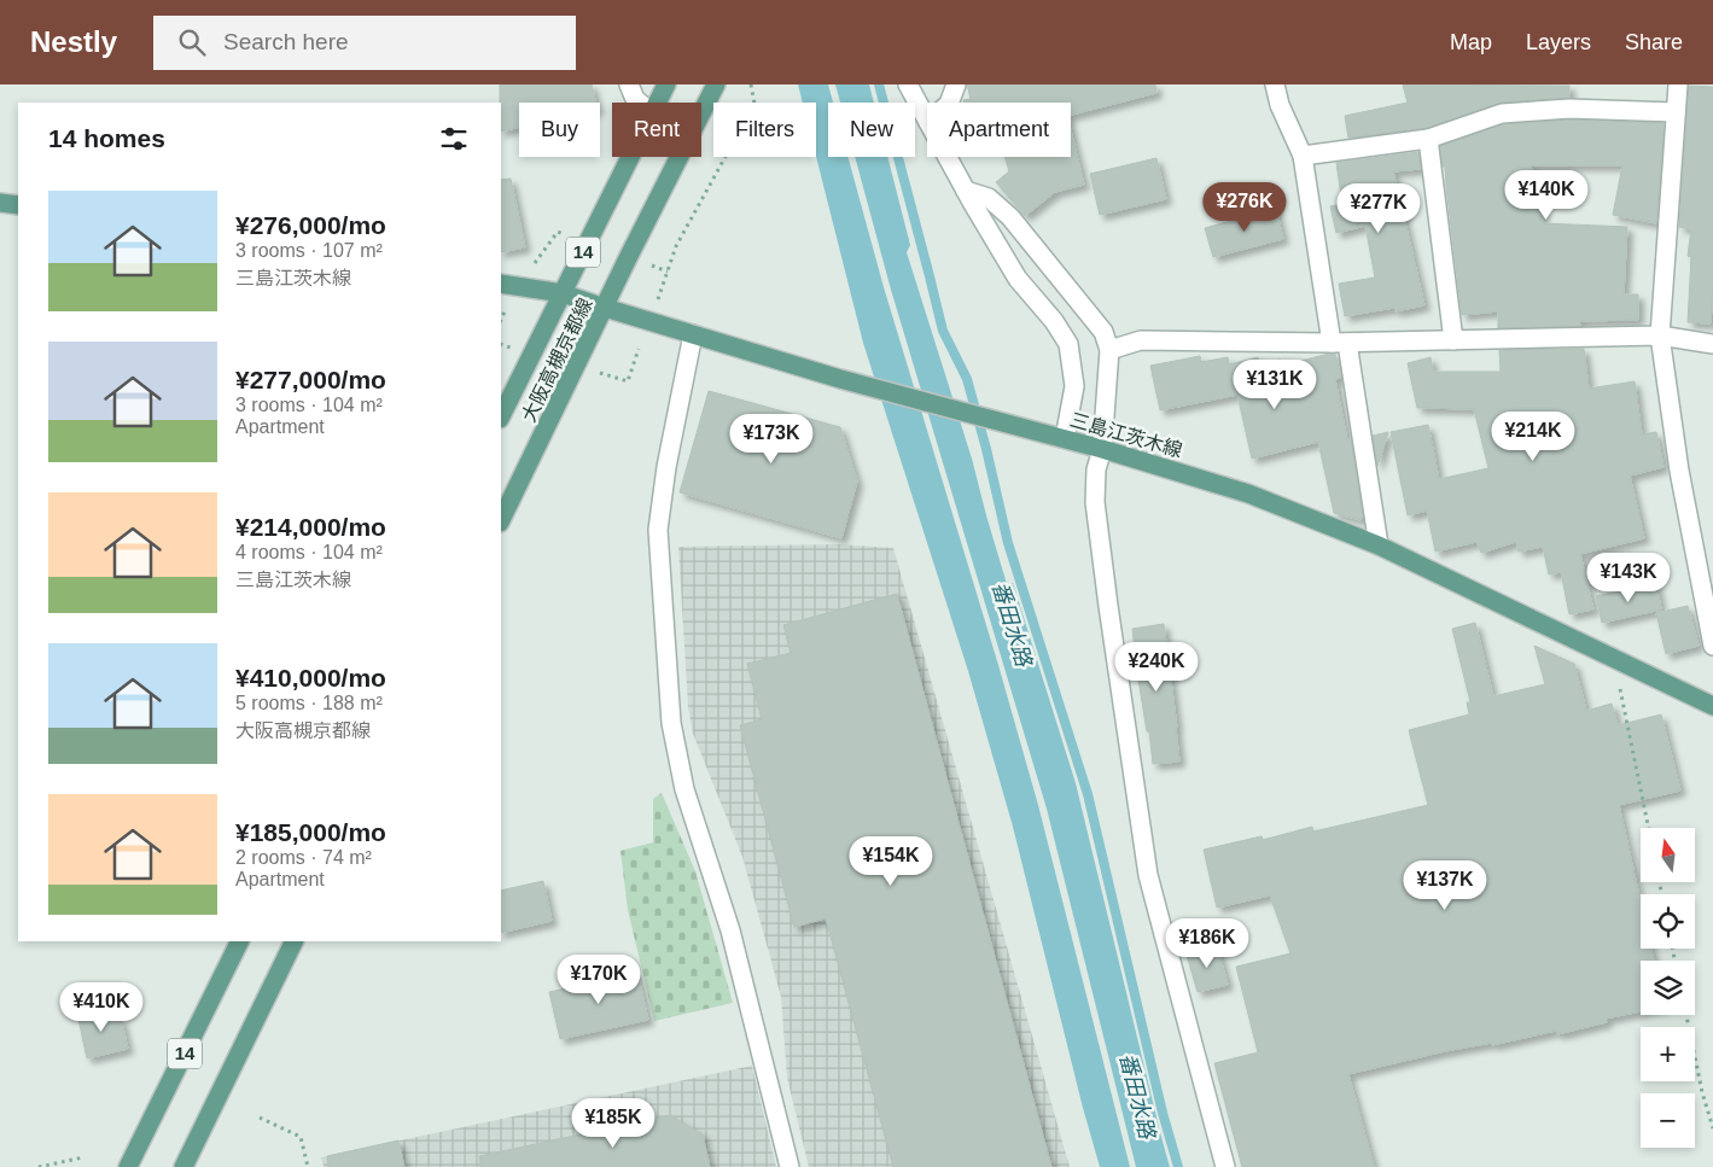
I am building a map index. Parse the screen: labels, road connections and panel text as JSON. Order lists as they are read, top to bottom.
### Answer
{
  "streets": {
    "main road": ["14", "大阪高槻京都線", "三島江茨木線"]
  },
  "crossings": [
    ["大阪高槻京都線", "三島江茨木線"]
  ],
  "water": ["番田水路"],
  "north": "top",
  "page": {
    "header": "Nestly",
    "search": "Search here",
    "nav": ["Map", "Layers", "Share"],
    "chip": [
      "Buy",
      "Rent",
      "Filters",
      "New",
      "Apartment"
    ],
    "heading": "14 homes",
    "price": [
      "¥140K",
      "¥276K",
      "¥277K",
      "¥131K",
      "¥214K",
      "¥173K",
      "¥143K",
      "¥240K",
      "¥154K",
      "¥137K",
      "¥186K",
      "¥170K",
      "¥410K",
      "¥185K"
    ],
    "list": [
      {
        "name": "¥276,000/mo",
        "note": "3 rooms · 107 m² · 三島江茨木線"
      },
      {
        "name": "¥277,000/mo",
        "note": "3 rooms · 104 m² · Apartment"
      },
      {
        "name": "¥214,000/mo",
        "note": "4 rooms · 104 m² · 三島江茨木線"
      },
      {
        "name": "¥410,000/mo",
        "note": "5 rooms · 188 m² · 大阪高槻京都線"
      },
      {
        "name": "¥185,000/mo",
        "note": "2 rooms · 74 m² · Apartment"
      }
    ],
    "map_buttons": ["+", "−"]
  }
}
